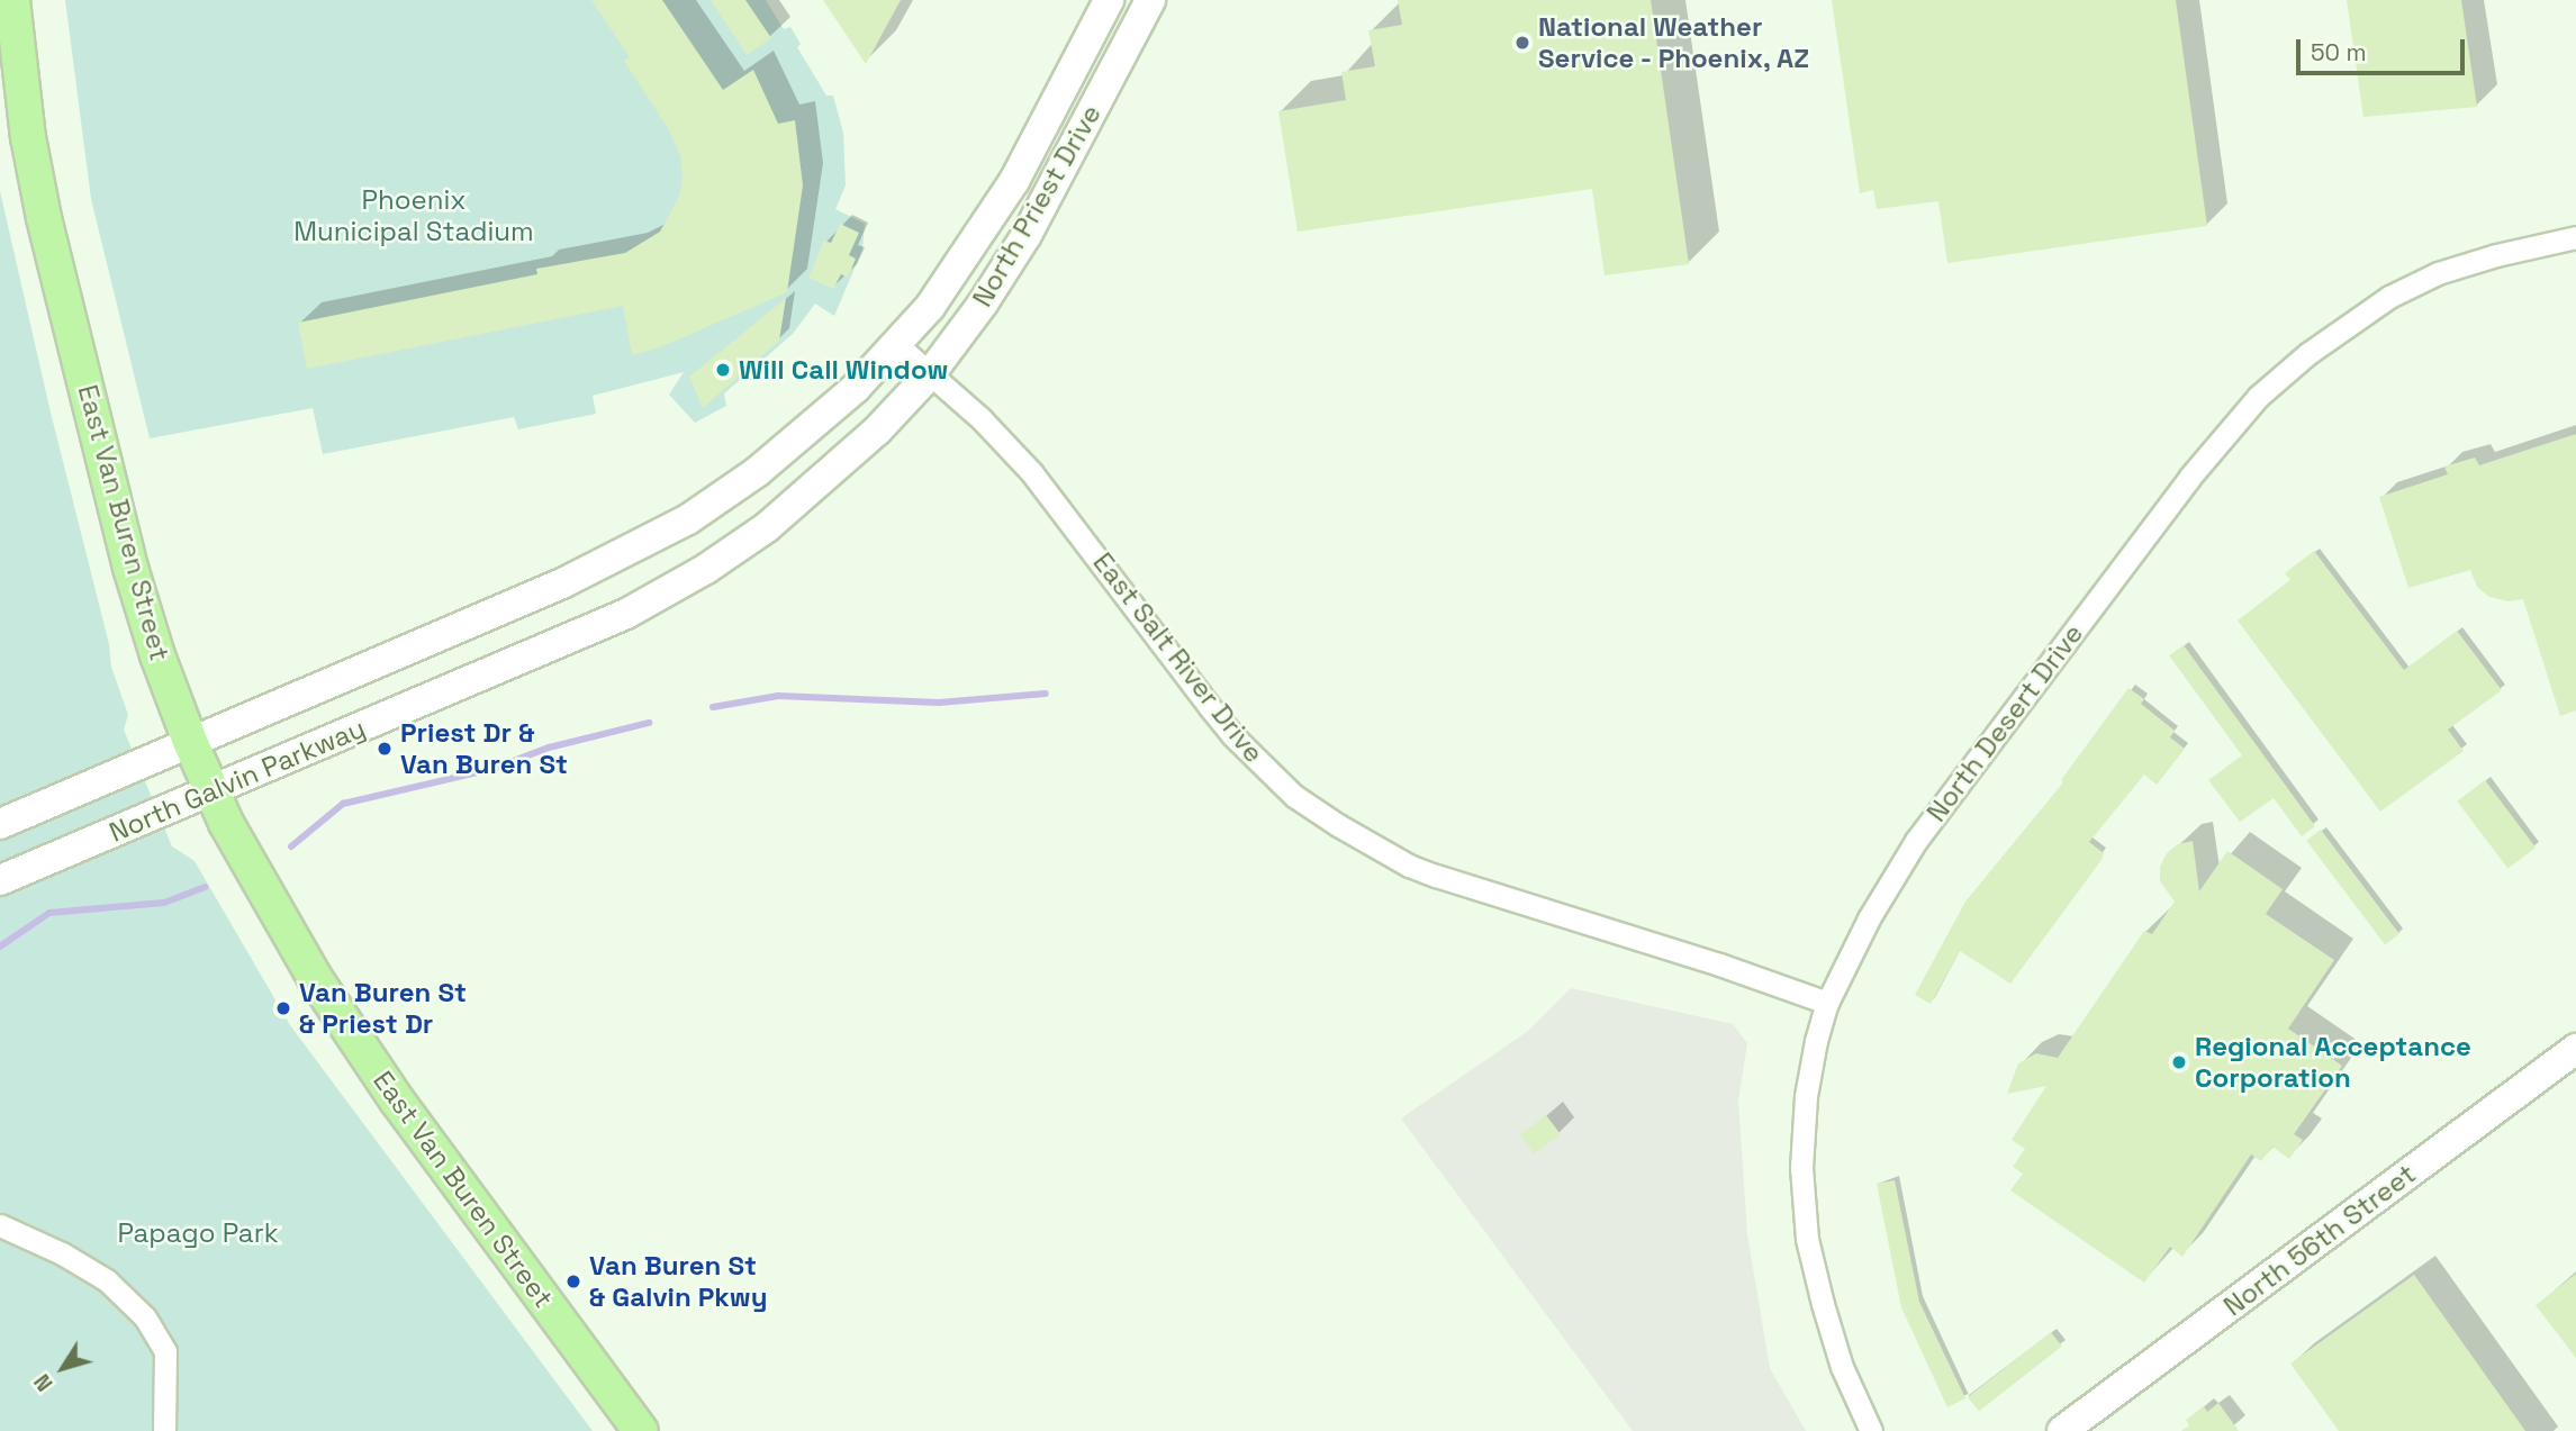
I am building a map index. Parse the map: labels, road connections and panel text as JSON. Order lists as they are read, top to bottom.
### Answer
{
  "streets": {
    "main road": [
      "North Priest Drive",
      "East Van Buren Street",
      "North Galvin Parkway",
      "North 56th Street"
    ],
    "street": ["East Salt River Drive", "North Desert Drive"]
  },
  "crossings": [
    ["North Priest Drive", "East Salt River Drive"],
    ["North Priest Drive", "North Galvin Parkway"],
    ["East Van Buren Street", "North Galvin Parkway"],
    ["East Salt River Drive", "North Desert Drive"]
  ],
  "parks": ["Phoenix Municipal Stadium", "Papago Park"],
  "places": [
    "National Weather Service - Phoenix, AZ",
    "Will Call Window",
    "Priest Dr & Van Buren St",
    "Van Buren St & Priest Dr",
    "Regional Acceptance Corporation",
    "Van Buren St & Galvin Pkwy"
  ],
  "scale_bar": "50 m",
  "north": "bottom left"
}
